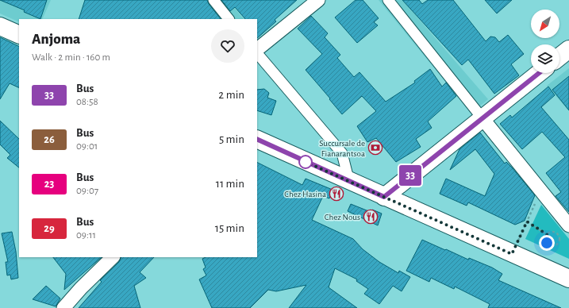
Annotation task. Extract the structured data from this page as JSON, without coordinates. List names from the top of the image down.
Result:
{
  "places": {
    "bank": ["Succursale de Fianarantsoa"],
    "restaurant": ["Chez Hasina", "Chez Nous"]
  },
  "lines": ["bus line 33"],
  "north": "bottom left",
  "page": {
    "on_map": "33",
    "heading": ["Anjoma", "Walk · 2 min · 160 m"],
    "list": [
      {
        "mark": "33",
        "name": "Bus",
        "note": "08:58",
        "value": "2 min"
      },
      {
        "mark": "26",
        "name": "Bus",
        "note": "09:01",
        "value": "5 min"
      },
      {
        "mark": "23",
        "name": "Bus",
        "note": "09:07",
        "value": "11 min"
      },
      {
        "mark": "29",
        "name": "Bus",
        "note": "09:11",
        "value": "15 min"
      }
    ]
  }
}
